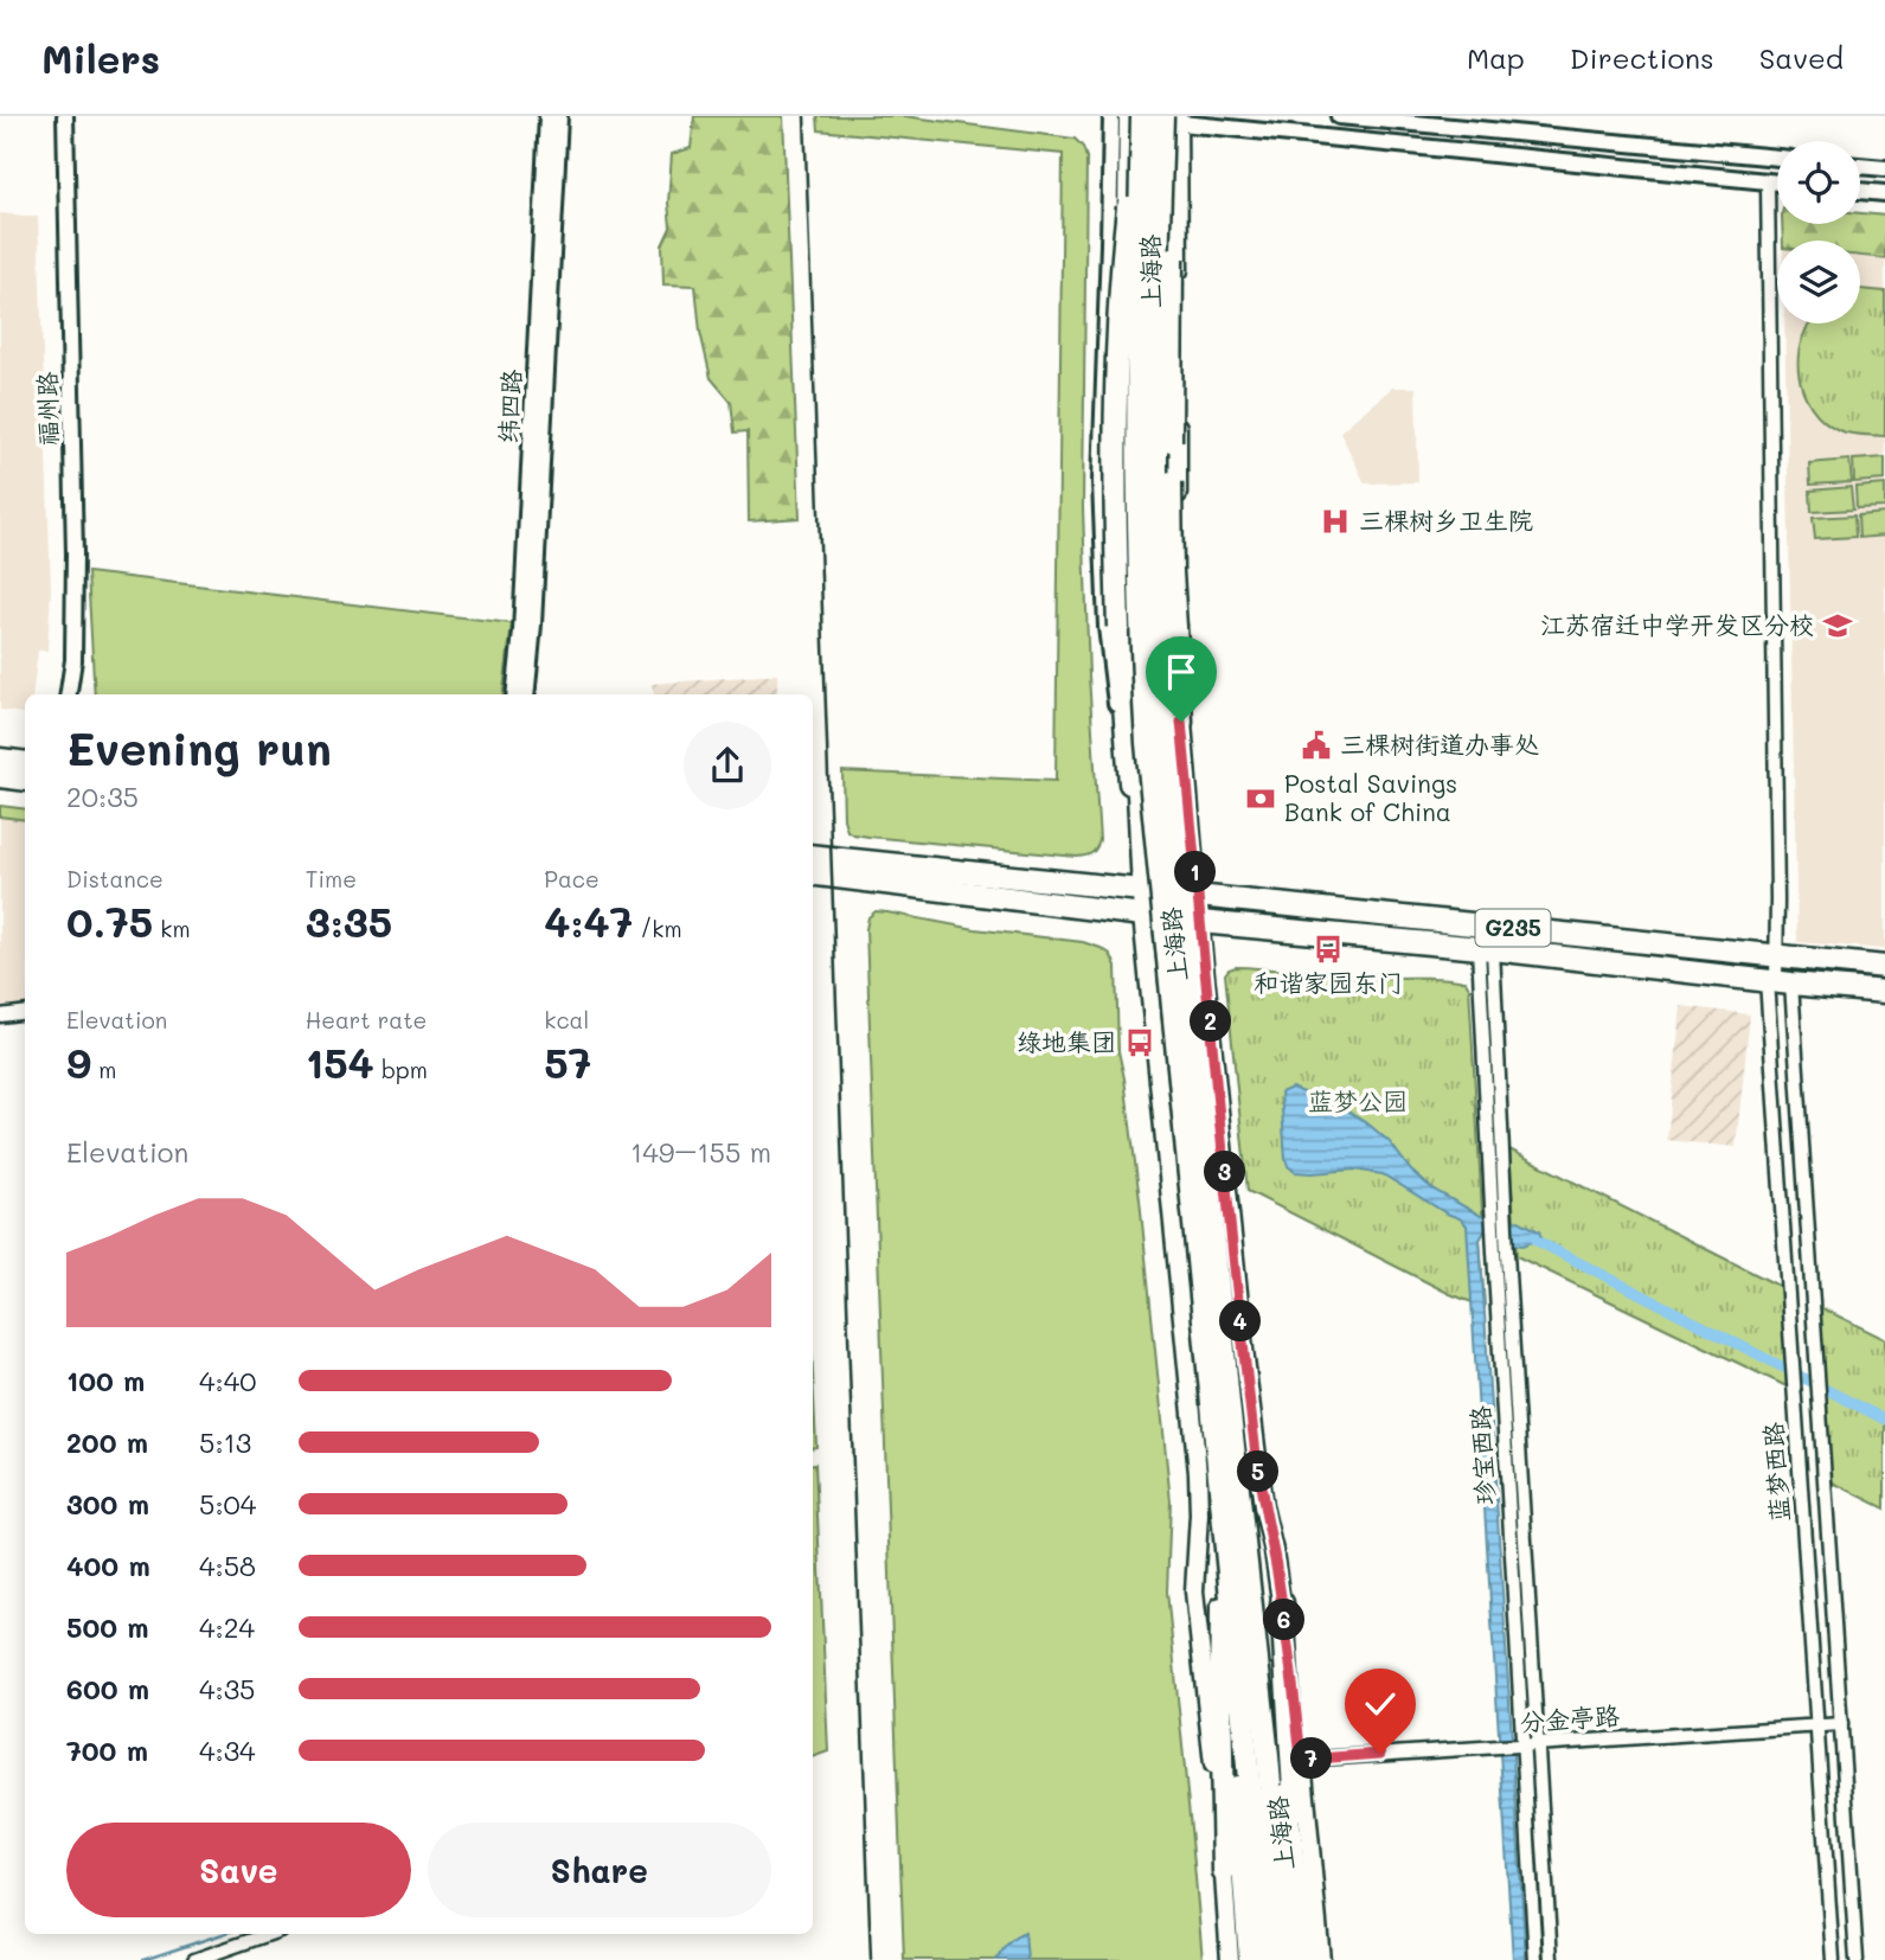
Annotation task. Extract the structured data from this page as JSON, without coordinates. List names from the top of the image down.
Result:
{
  "streets": {
    "highway": ["上海路", "G235"],
    "street": [
      "纬四路",
      "福州路",
      "珍宝西路",
      "蓝梦西路",
      "分金亭路"
    ]
  },
  "crossings": [
    ["上海路", "G235"],
    ["上海路", "分金亭路"],
    ["G235", "珍宝西路"],
    ["G235", "蓝梦西路"],
    ["珍宝西路", "分金亭路"],
    ["蓝梦西路", "分金亭路"]
  ],
  "parks": ["蓝梦公园"],
  "places": {
    "hospital": ["三棵树乡卫生院"],
    "school or university": ["江苏宿迁中学开发区分校"],
    "public building": ["三棵树街道办事处"],
    "bank": ["Postal Savings Bank of China"],
    "bus stop": ["和谐家园东门", "绿地集团"]
  },
  "page": {
    "header": "Milers",
    "nav": ["Map", "Directions", "Saved"],
    "heading": ["Evening run", "20:35"],
    "stats": [
      ["Distance", "0.75 km"],
      ["Time", "3:35"],
      ["Pace", "4:47 /km"],
      ["Elevation", "9 m"],
      ["Heart rate", "154 bpm"],
      ["kcal", "57"]
    ],
    "pins": [
      "1",
      "2",
      "3",
      "4",
      "5",
      "6",
      "7"
    ],
    "chart": ["Elevation", "149–155 m"],
    "list": [
      {
        "name": "100 m",
        "note": "4:40"
      },
      {
        "name": "200 m",
        "note": "5:13"
      },
      {
        "name": "300 m",
        "note": "5:04"
      },
      {
        "name": "400 m",
        "note": "4:58"
      },
      {
        "name": "500 m",
        "note": "4:24"
      },
      {
        "name": "600 m",
        "note": "4:35"
      },
      {
        "name": "700 m",
        "note": "4:34"
      }
    ],
    "buttons": ["Save", "Share"]
  }
}
